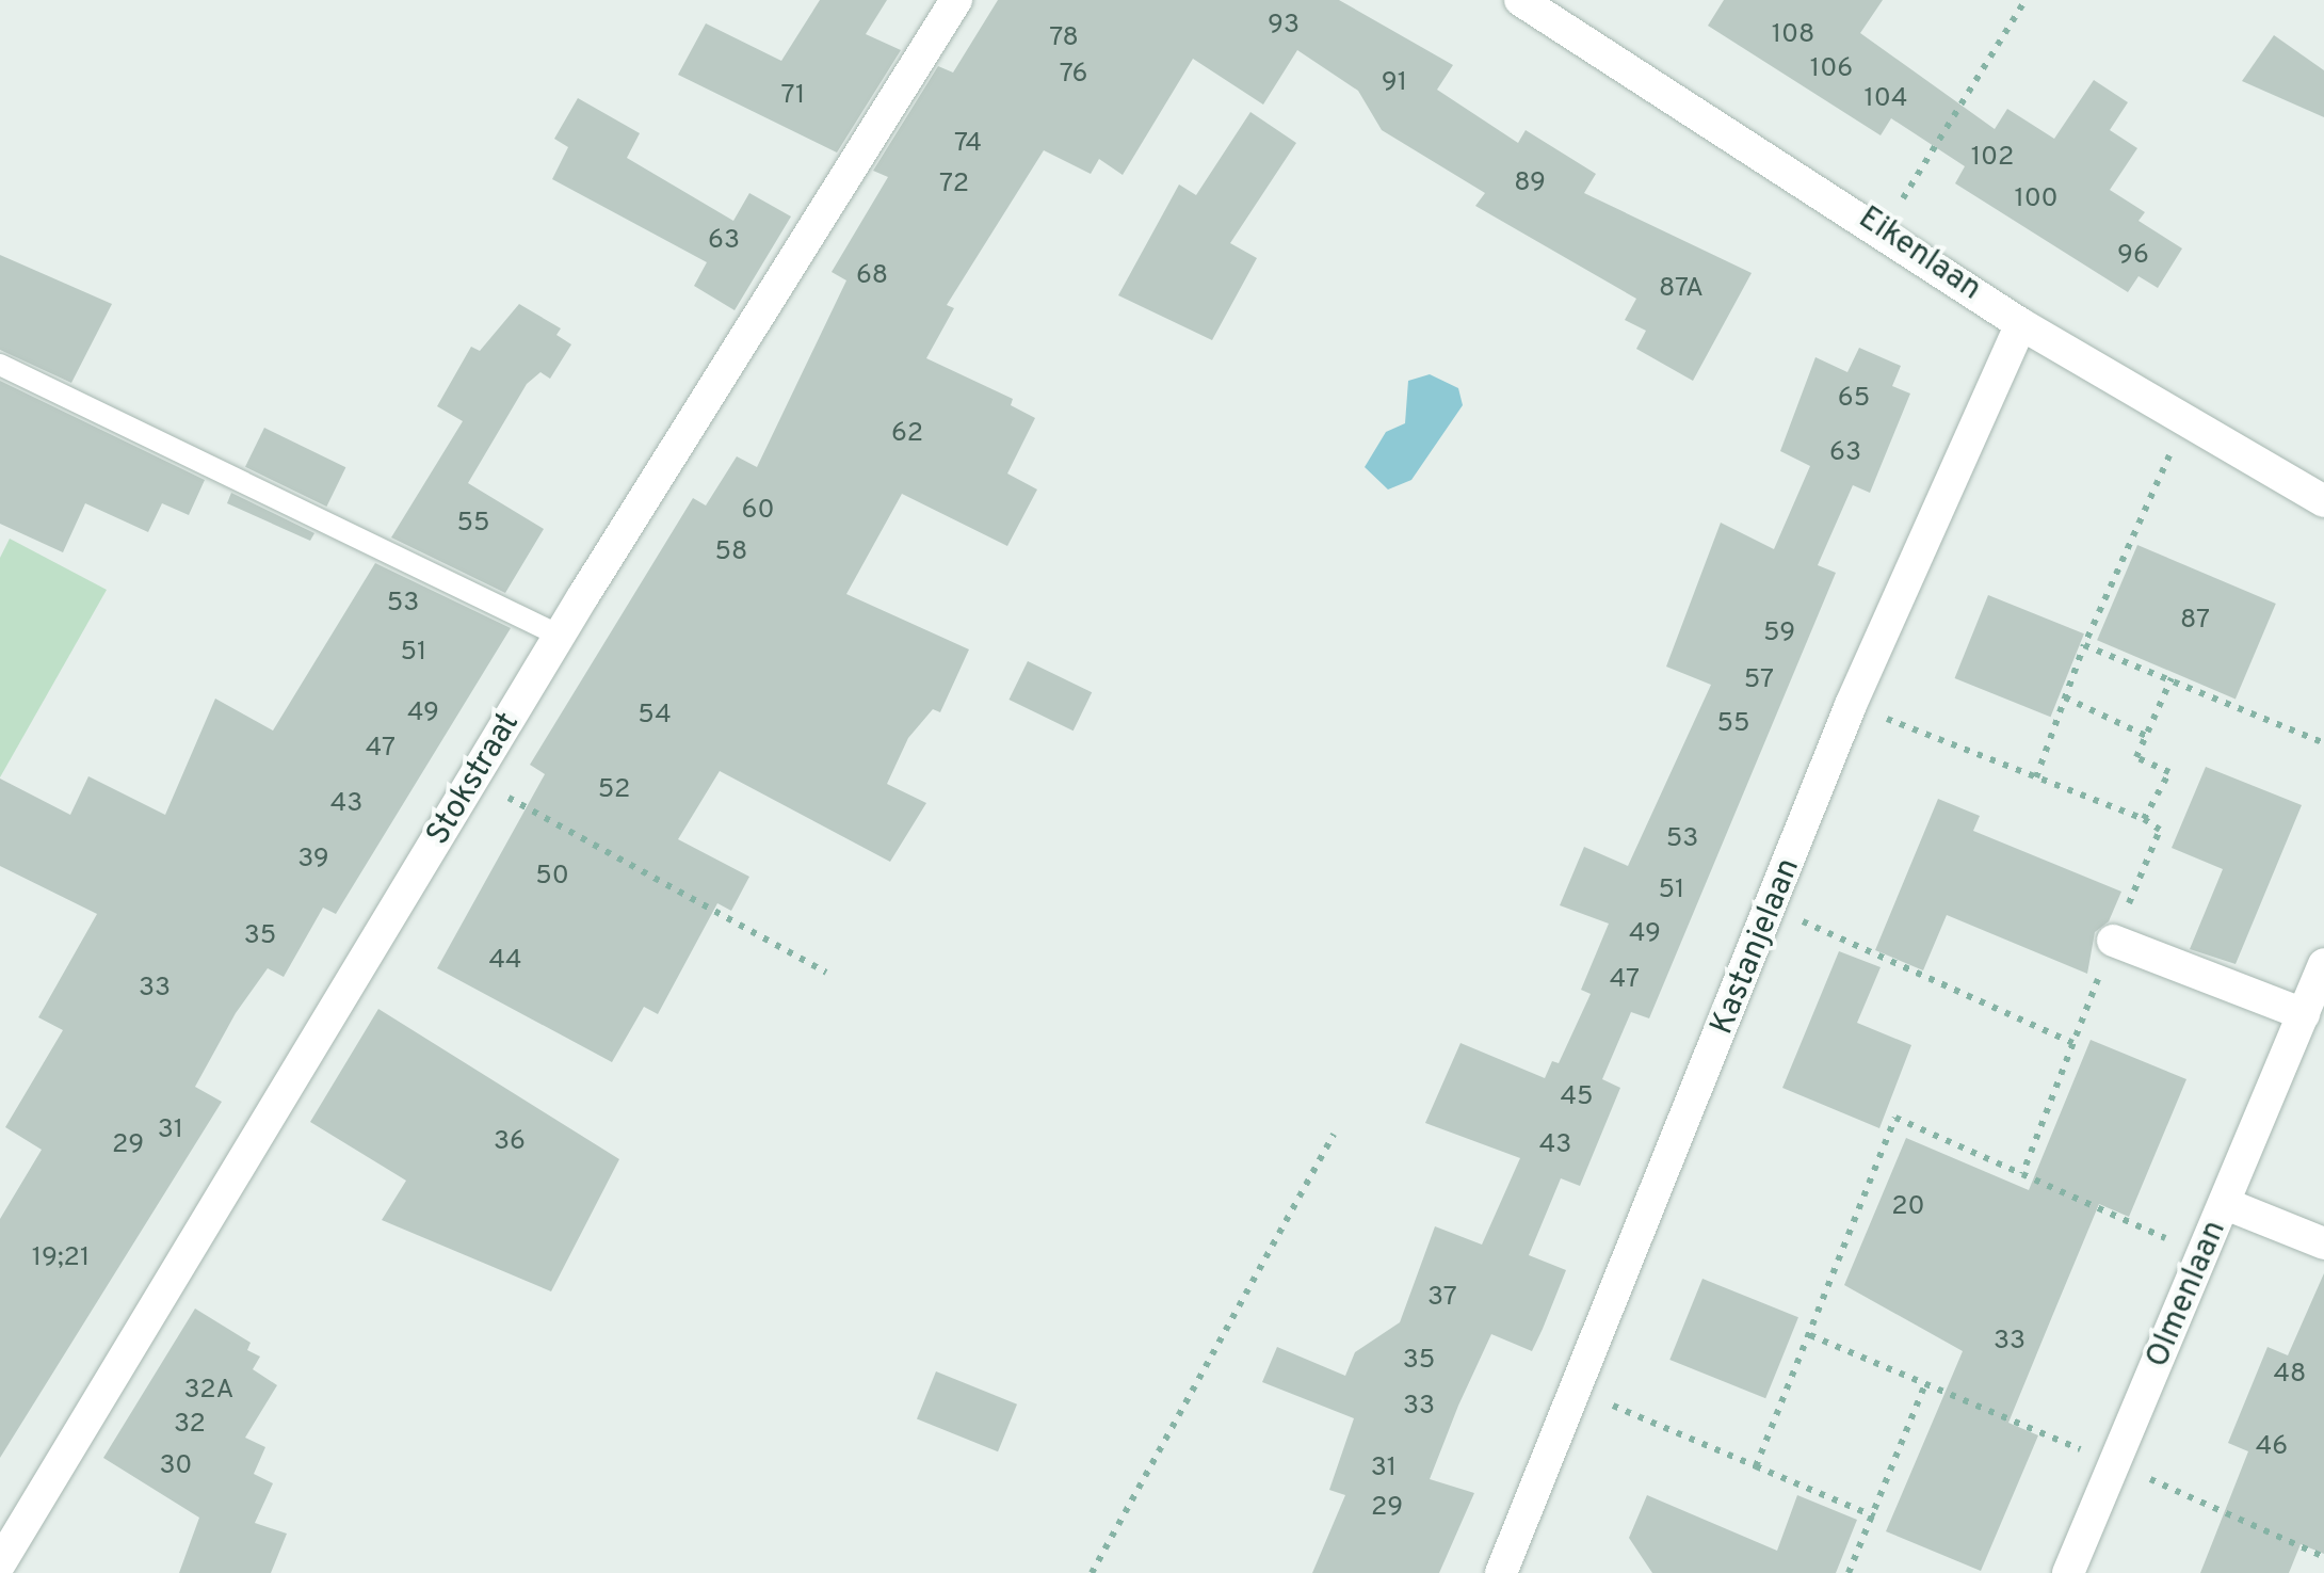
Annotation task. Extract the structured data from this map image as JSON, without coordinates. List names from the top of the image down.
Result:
{
  "streets": {
    "street": [
      "Eikenlaan",
      "Stokstraat",
      "Kastanjelaan",
      "Olmenlaan"
    ]
  },
  "crossings": [
    ["Eikenlaan", "Kastanjelaan"]
  ],
  "house_numbers": [
    "93",
    "108",
    "78",
    "106",
    "76",
    "91",
    "71",
    "104",
    "74",
    "102",
    "89",
    "72",
    "100",
    "63",
    "96",
    "68",
    "87A",
    "65",
    "62",
    "63",
    "60",
    "55",
    "58",
    "53",
    "87",
    "59",
    "51",
    "57",
    "49",
    "54",
    "55",
    "47",
    "52",
    "43",
    "53",
    "39",
    "50",
    "51",
    "49",
    "35",
    "44",
    "47",
    "33",
    "45",
    "31",
    "36",
    "29",
    "43",
    "20",
    "19;21",
    "37",
    "33",
    "35",
    "48",
    "32A",
    "33",
    "32",
    "46",
    "30",
    "31",
    "29"
  ]
}
